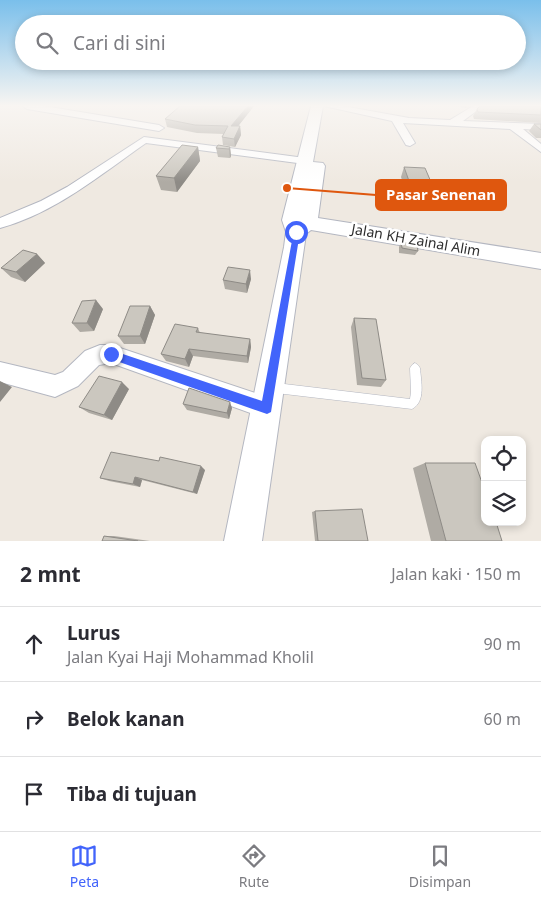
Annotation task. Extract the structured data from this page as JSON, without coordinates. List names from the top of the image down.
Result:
{
  "streets": {
    "main road": ["Jalan KH Zainal Alim"]
  },
  "places": ["Pasar Senenan"],
  "page": {
    "search": "Cari di sini",
    "heading": ["2 mnt", "Jalan kaki · 150 m"],
    "list": [
      ["Lurus", "Jalan Kyai Haji Mohammad Kholil", "90 m"],
      ["Belok kanan", "60 m"],
      "Tiba di tujuan"
    ],
    "nav": ["Peta", "Rute", "Disimpan"]
  }
}
